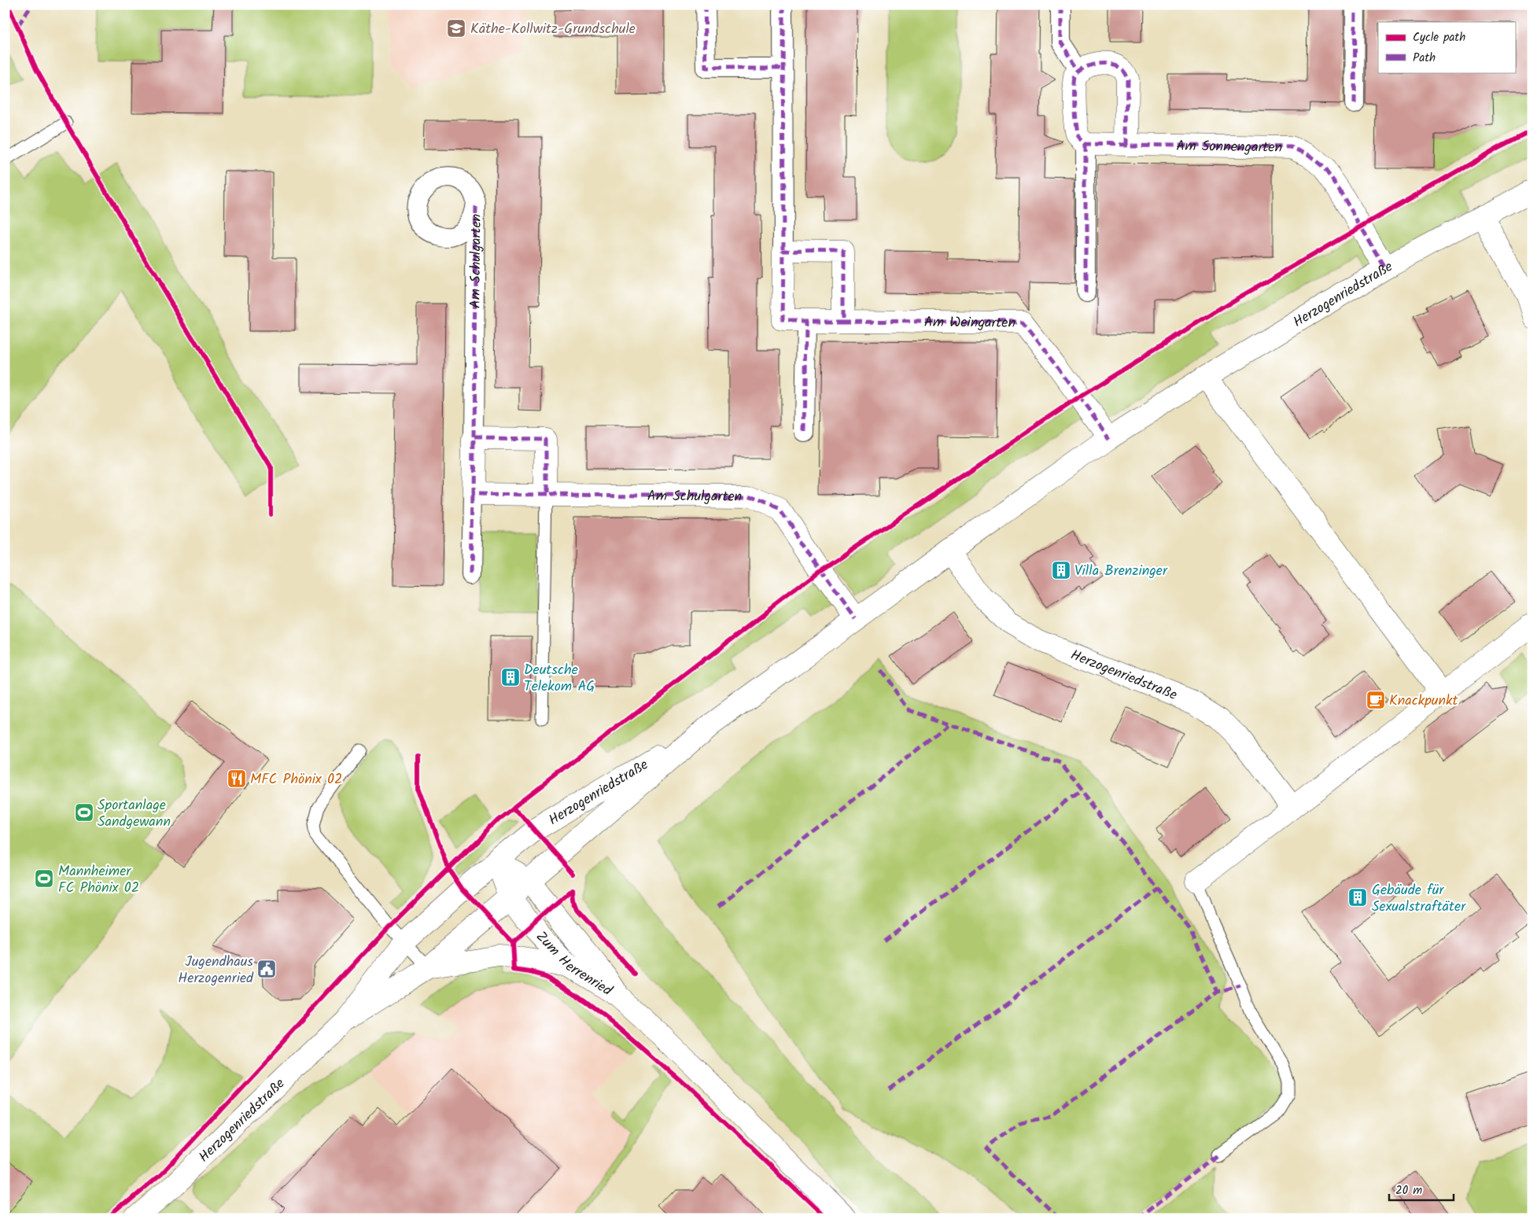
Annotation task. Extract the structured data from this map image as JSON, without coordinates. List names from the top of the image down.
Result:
{
  "streets": {
    "street": [
      "Am Sonnengarten",
      "Am Schulgarten",
      "Herzogenriedstraße",
      "Am Weingarten",
      "Zum Herrenried"
    ]
  },
  "crossings": [
    ["Am Sonnengarten", "Herzogenriedstraße"],
    ["Am Schulgarten", "Herzogenriedstraße"],
    ["Herzogenriedstraße", "Am Weingarten"],
    ["Herzogenriedstraße", "Zum Herrenried"]
  ],
  "places": {
    "school or university": ["Käthe-Kollwitz-Grundschule"],
    "building": ["Villa Brenzinger", "Deutsche Telekom AG", "Gebäude für Sexualstraftäter"],
    "cafe": ["Knackpunkt"],
    "restaurant": ["MFC Phönix 02"],
    "sports": ["Sportanlage Sandgewann", "Mannheimer FC Phönix 02"],
    "public building": ["Jugendhaus Herzogenried"]
  },
  "legend": ["Cycle path", "Path"],
  "scale_bar": "20 m"
}
